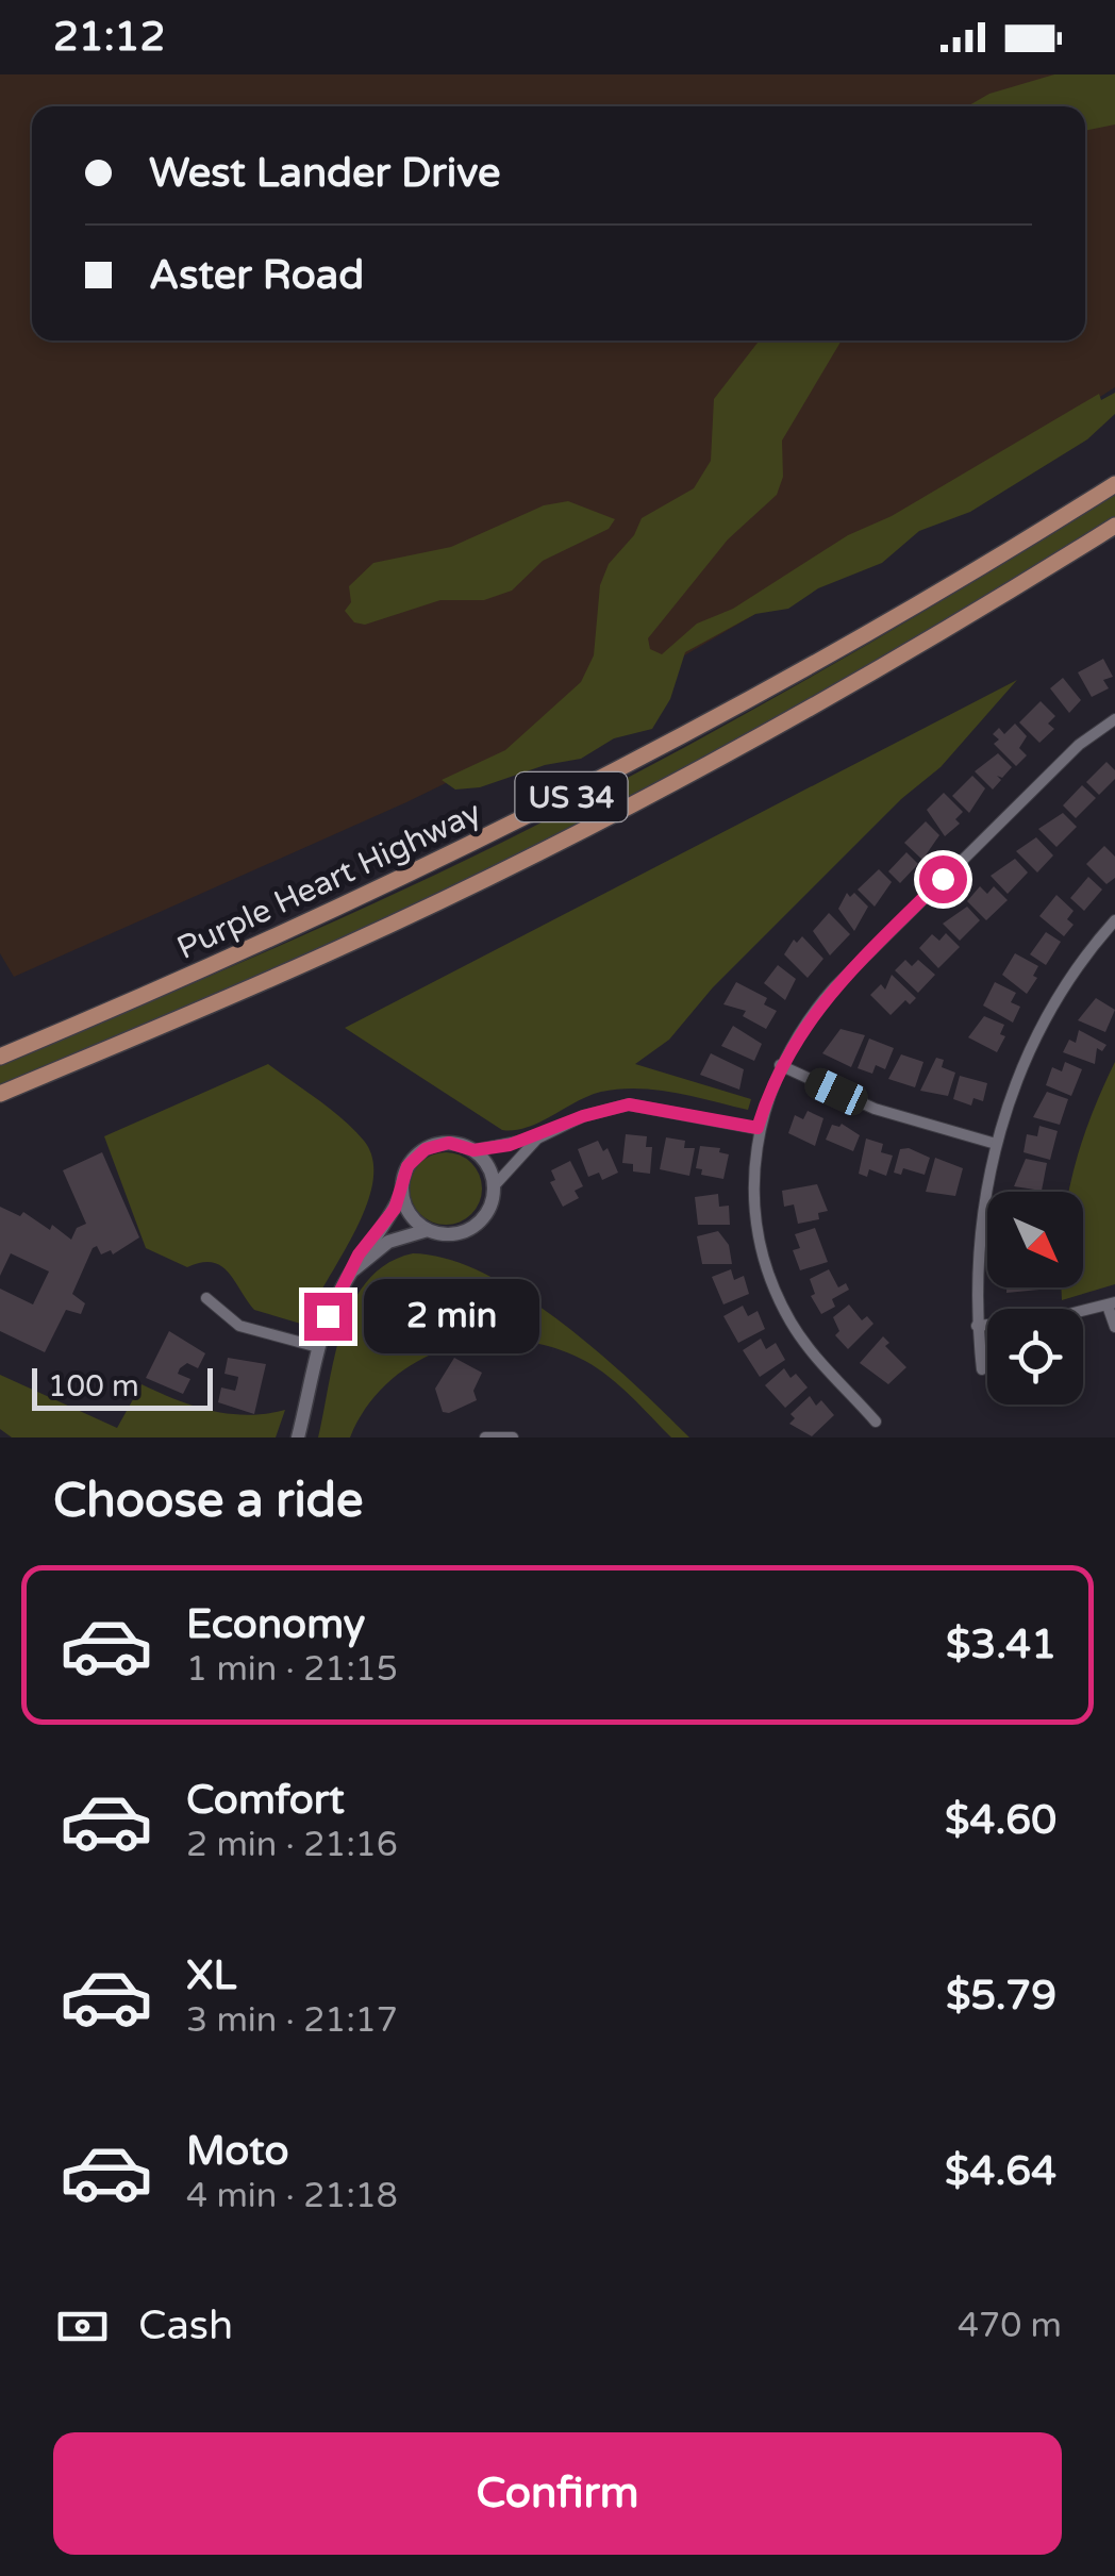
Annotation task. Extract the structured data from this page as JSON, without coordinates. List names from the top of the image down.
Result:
{
  "streets": {
    "main road": ["US 34", "Purple Heart Highway"]
  },
  "scale_bar": "100 m",
  "north": "bottom right",
  "page": {
    "status": "21:12",
    "banner": ["West Lander Drive", "Aster Road"],
    "bubble": "2 min",
    "scale": "100 m",
    "heading": "Choose a ride",
    "list": [
      {
        "name": "Economy",
        "note": "1 min · 21:15",
        "value": "$3.41"
      },
      {
        "name": "Comfort",
        "note": "2 min · 21:16",
        "value": "$4.60"
      },
      {
        "name": "XL",
        "note": "3 min · 21:17",
        "value": "$5.79"
      },
      {
        "name": "Moto",
        "note": "4 min · 21:18",
        "value": "$4.64"
      }
    ],
    "pay": ["Cash", "470 m"],
    "buttons": "Confirm"
  }
}
